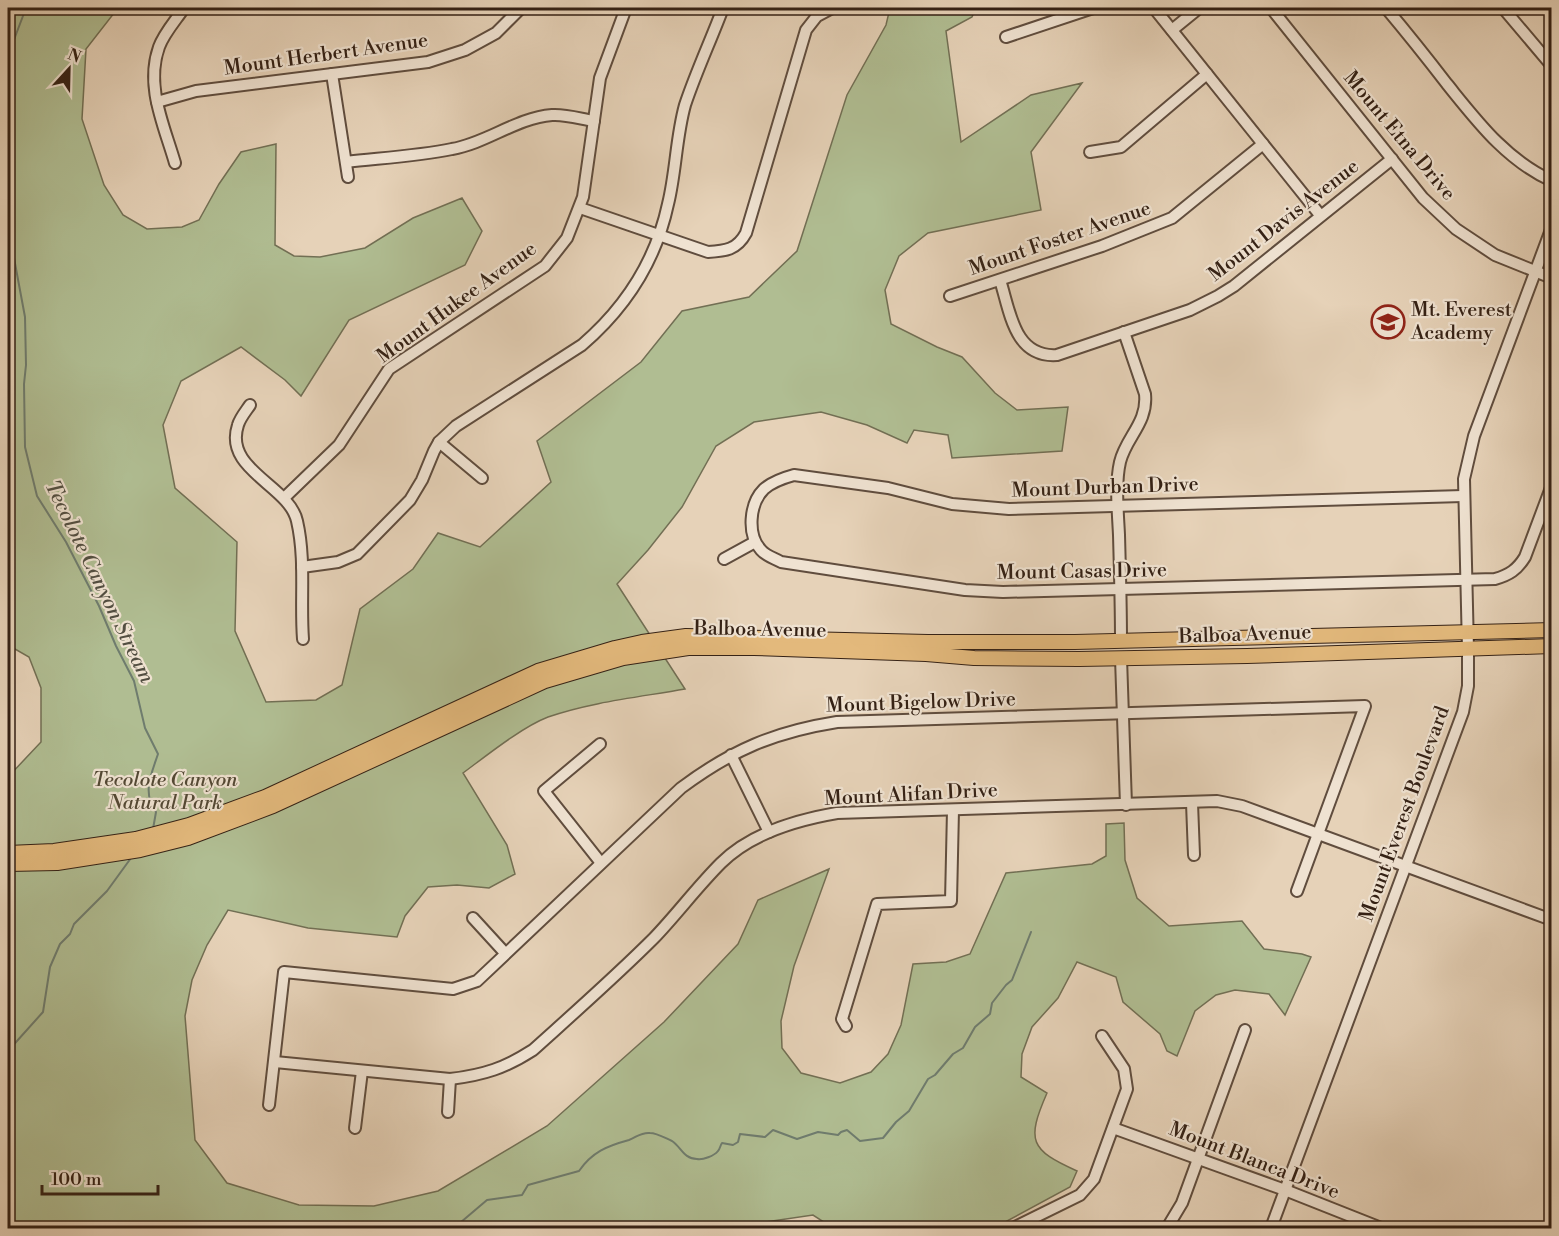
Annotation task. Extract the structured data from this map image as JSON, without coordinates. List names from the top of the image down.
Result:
{
  "streets": {
    "main road": ["Balboa Avenue"],
    "street": [
      "Mount Herbert Avenue",
      "Mount Etna Drive",
      "Mount Davis Avenue",
      "Mount Foster Avenue",
      "Mount Hukee Avenue",
      "Mount Durban Drive",
      "Mount Casas Drive",
      "Mount Bigelow Drive",
      "Mount Alifan Drive",
      "Mount Everest Boulevard",
      "Mount Blanca Drive"
    ]
  },
  "crossings": [
    ["Mount Etna Drive", "Mount Davis Avenue"],
    ["Mount Etna Drive", "Mount Everest Boulevard"],
    ["Mount Davis Avenue", "Mount Foster Avenue"],
    ["Mount Durban Drive", "Mount Casas Drive"],
    ["Mount Durban Drive", "Mount Everest Boulevard"],
    ["Mount Casas Drive", "Mount Everest Boulevard"],
    ["Balboa Avenue", "Mount Everest Boulevard"],
    ["Mount Bigelow Drive", "Mount Alifan Drive"],
    ["Mount Alifan Drive", "Mount Everest Boulevard"],
    ["Mount Everest Boulevard", "Mount Blanca Drive"]
  ],
  "water": ["Tecolote Canyon Stream"],
  "parks": ["Tecolote Canyon Natural Park"],
  "places": {
    "school or university": ["Mt. Everest Academy"]
  },
  "scale_bar": "100 m",
  "north": "top"
}
